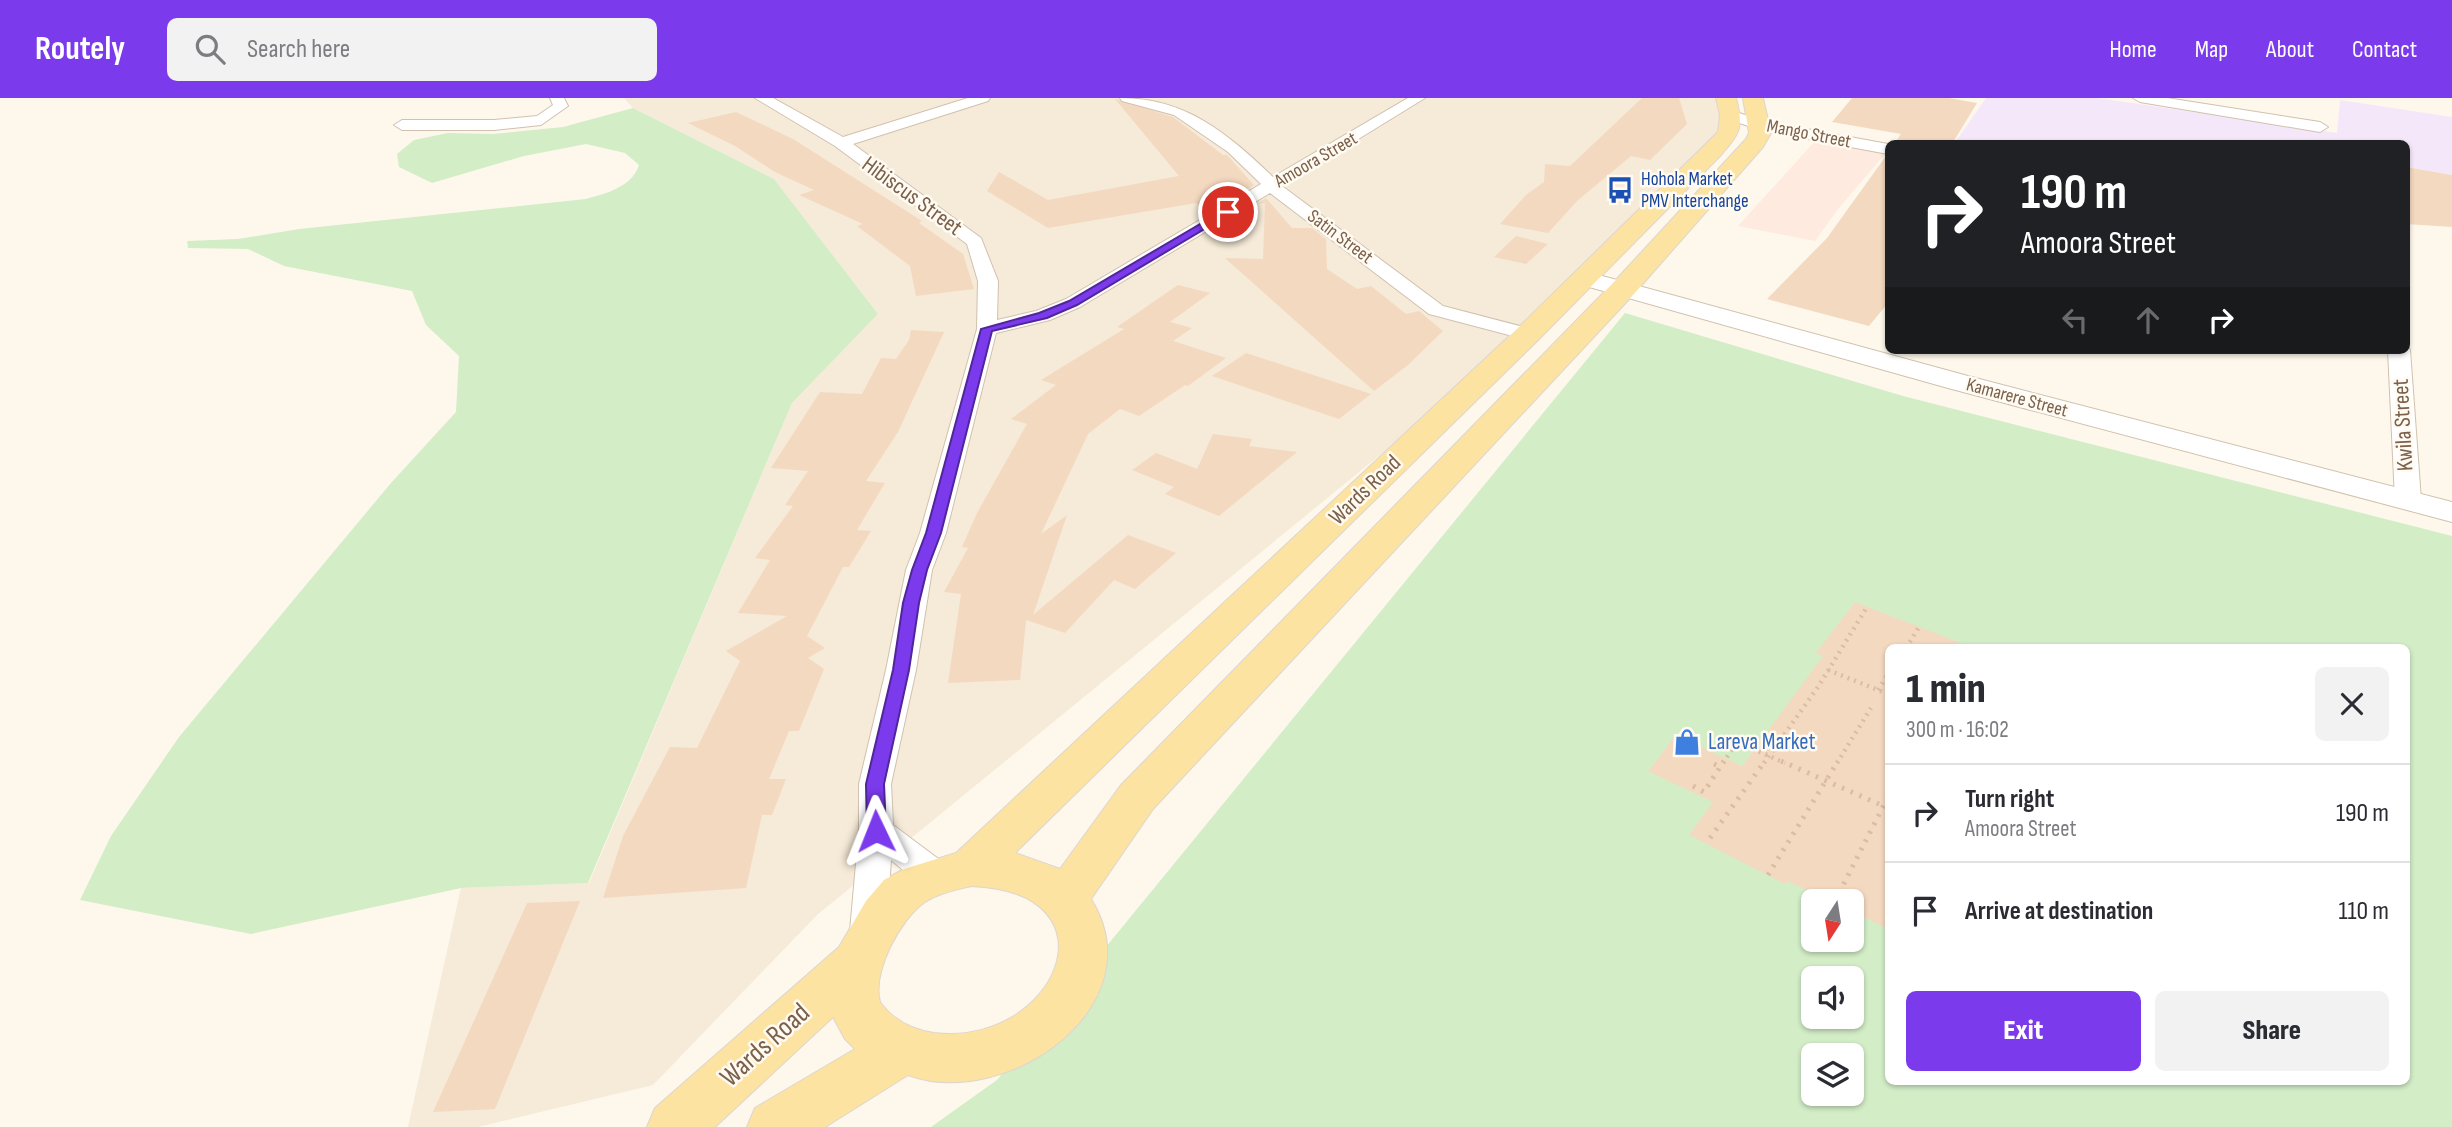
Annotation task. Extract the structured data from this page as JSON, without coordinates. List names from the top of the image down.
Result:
{
  "streets": {
    "main road": ["Wards Road"],
    "street": [
      "Mango Street",
      "Amoora Street",
      "Hibiscus Street",
      "Satin Street",
      "Kamarere Street",
      "Kwila Street"
    ]
  },
  "crossings": [
    ["Mango Street", "Wards Road"],
    ["Amoora Street", "Hibiscus Street"],
    ["Amoora Street", "Satin Street"],
    ["Hibiscus Street", "Wards Road"],
    ["Satin Street", "Wards Road"],
    ["Kamarere Street", "Kwila Street"],
    ["Kamarere Street", "Wards Road"]
  ],
  "places": {
    "bus stop": ["Hohola Market PMV Interchange"],
    "shop": ["Lareva Market"]
  },
  "north": "bottom",
  "page": {
    "header": "Routely",
    "search": "Search here",
    "nav": [
      "Home",
      "Map",
      "About",
      "Contact"
    ],
    "turn": ["190 m", "Amoora Street"],
    "heading": ["1 min", "300 m · 16:02"],
    "list": [
      {
        "name": "Turn right",
        "note": "Amoora Street",
        "value": "190 m"
      },
      {
        "name": "Arrive at destination",
        "value": "110 m"
      }
    ],
    "buttons": ["Exit", "Share"]
  }
}
